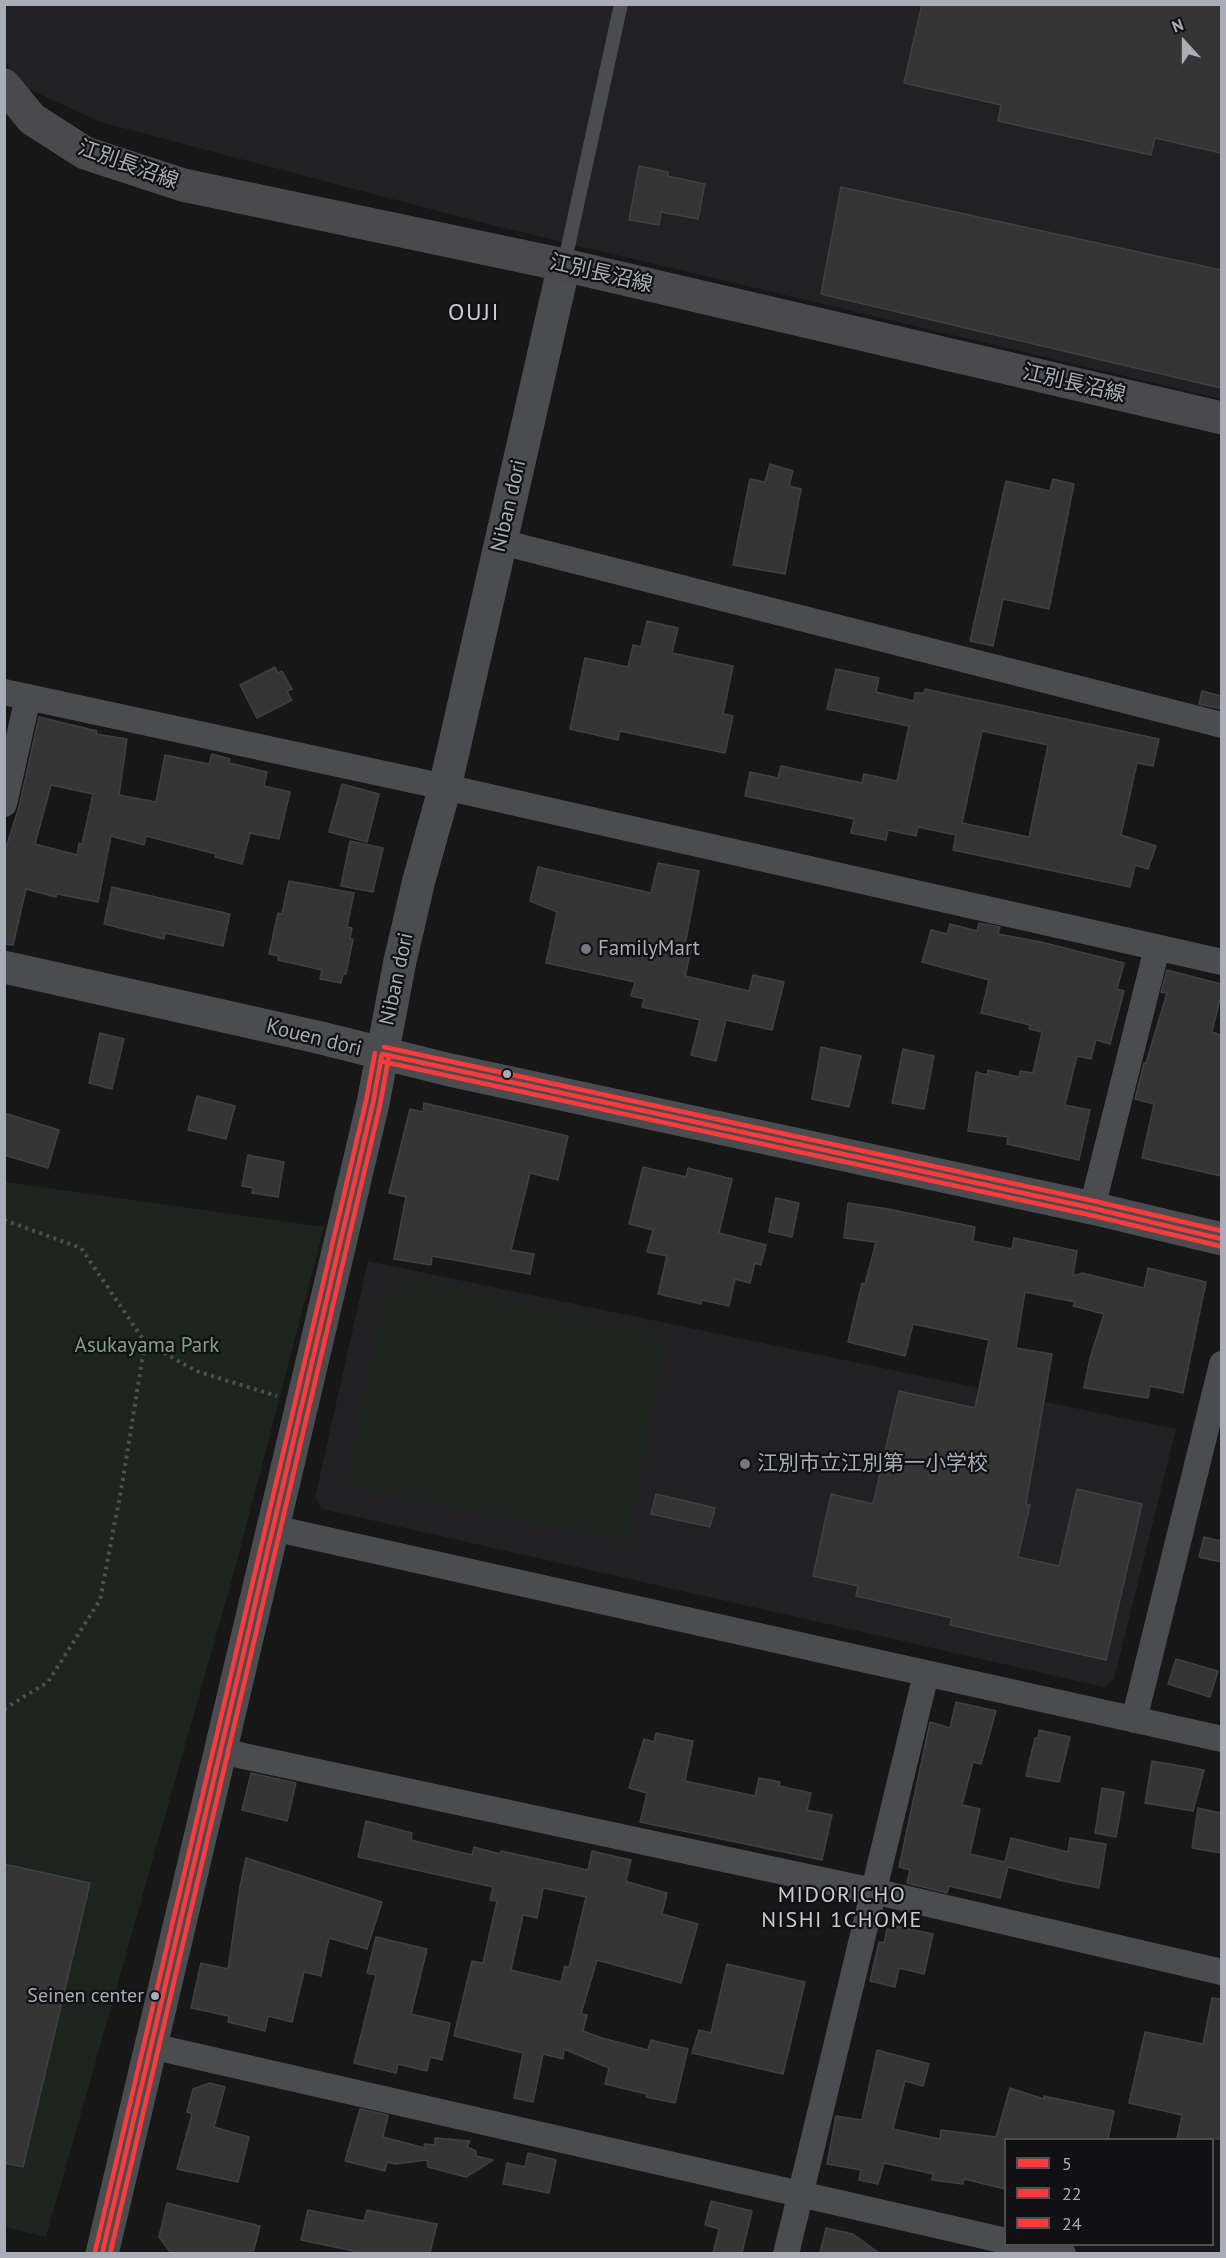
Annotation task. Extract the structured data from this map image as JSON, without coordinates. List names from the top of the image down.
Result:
{
  "streets": {
    "main road": ["江別長沼線"],
    "street": ["Niban dori", "Kouen dori"]
  },
  "crossings": [
    ["江別長沼線", "Niban dori"],
    ["Niban dori", "Kouen dori"]
  ],
  "districts": ["OUJI", "MIDORICHO NISHI 1CHOME"],
  "parks": ["Asukayama Park"],
  "places": ["FamilyMart", "江別市立江別第一小学校", "Seinen center"],
  "lines": ["transit line 24", "transit line 5", "transit line 22"],
  "legend": ["5", "22", "24"],
  "north": "top"
}
